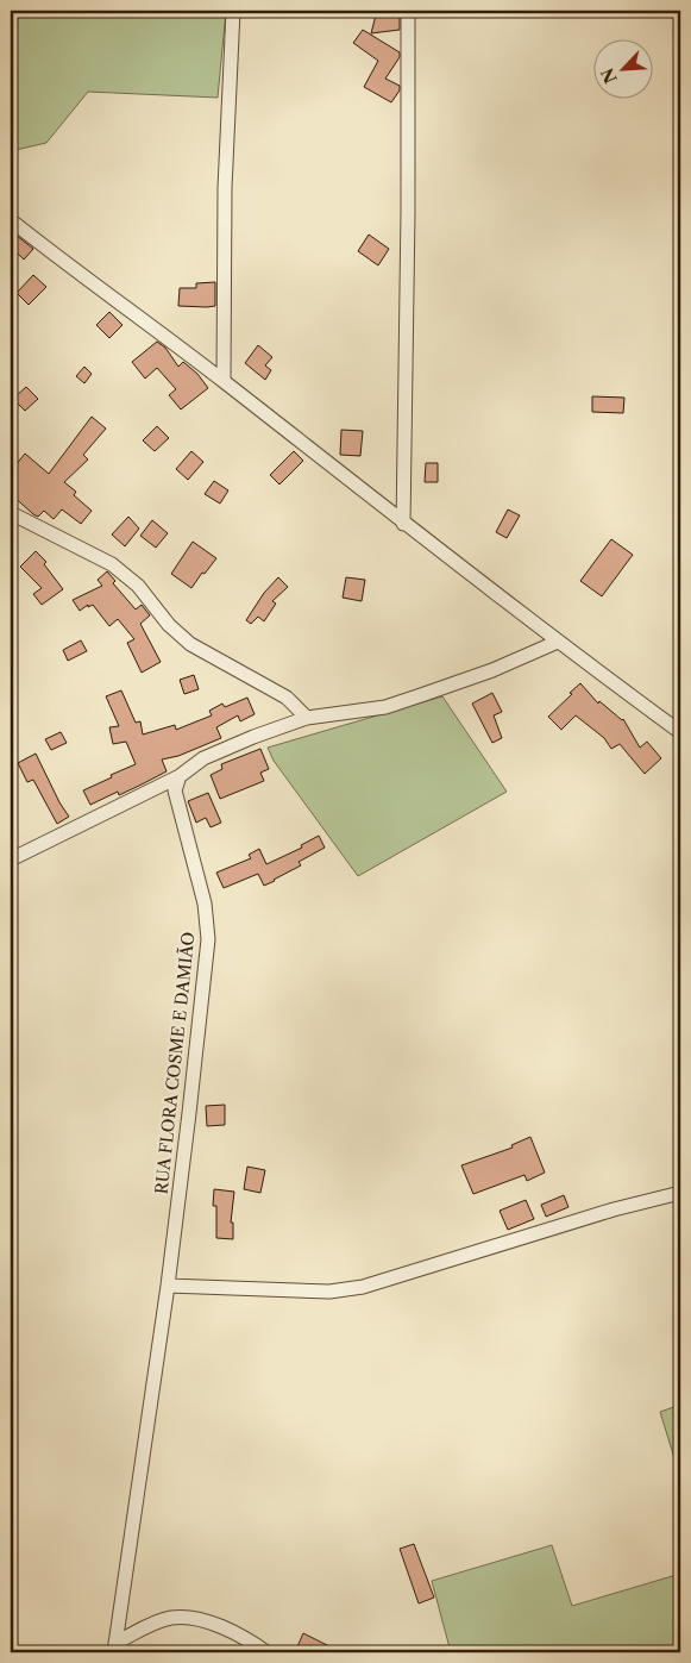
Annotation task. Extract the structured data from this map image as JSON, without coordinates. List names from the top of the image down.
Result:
{
  "streets": {
    "street": ["RUA FLORA COSME E DAMIÃO"]
  },
  "north": "bottom left"
}
